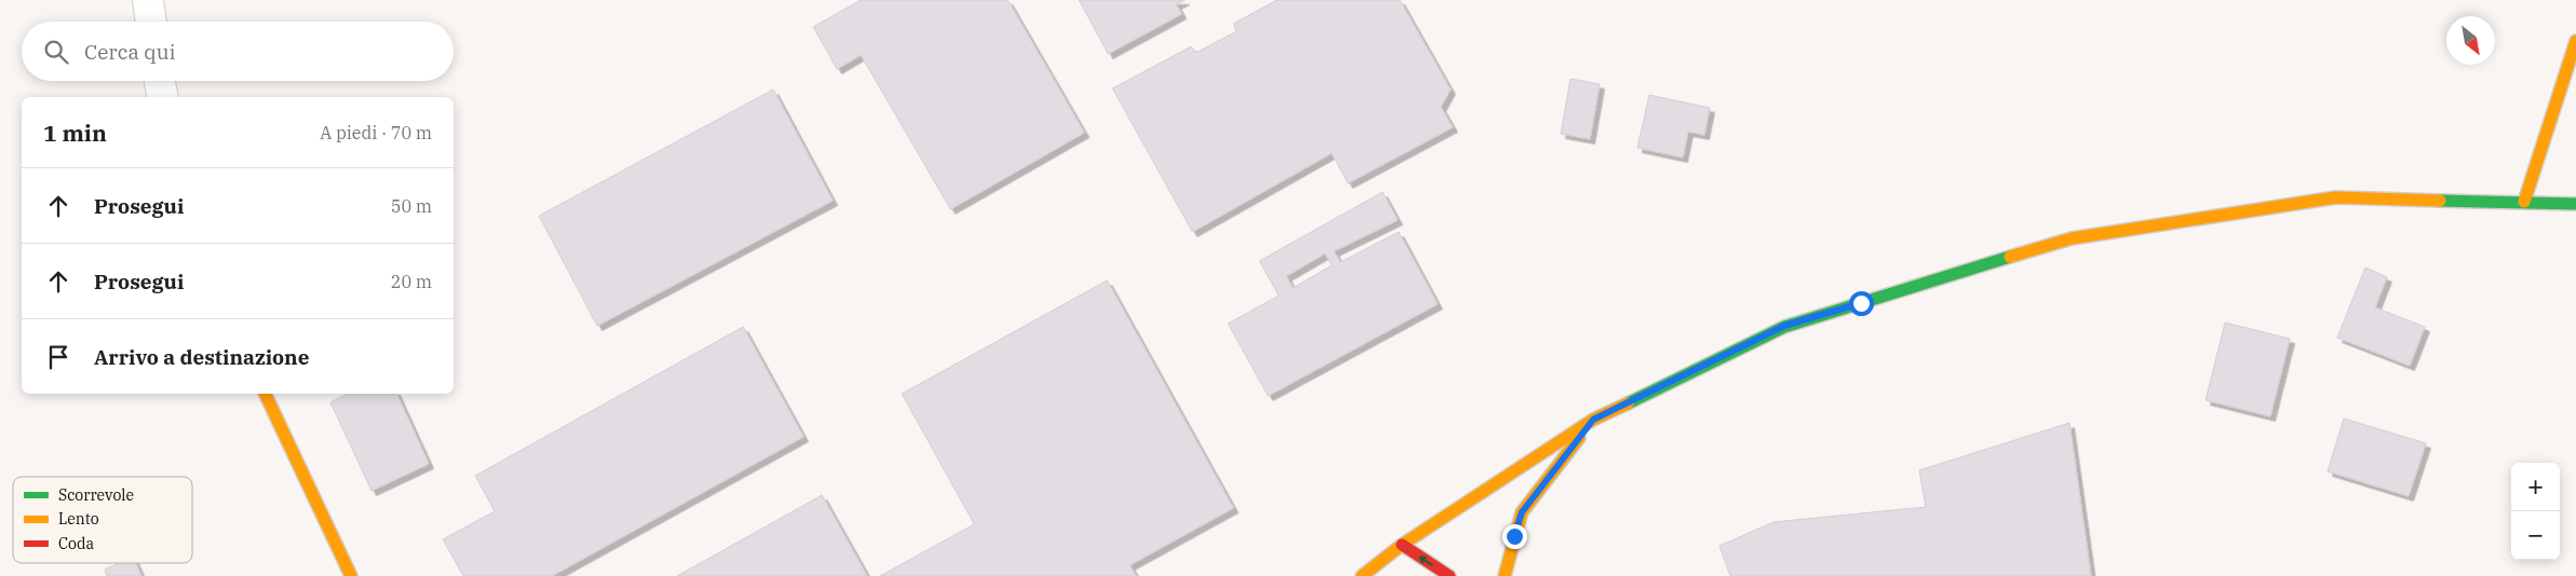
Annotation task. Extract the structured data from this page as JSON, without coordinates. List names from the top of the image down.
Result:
{
  "legend": ["Scorrevole", "Lento", "Coda"],
  "north": "bottom right",
  "page": {
    "search": "Cerca qui",
    "heading": ["1 min", "A piedi · 70 m"],
    "list": [
      ["Prosegui", "50 m"],
      ["Prosegui", "20 m"],
      "Arrivo a destinazione"
    ],
    "map_buttons": ["+", "−"]
  }
}
